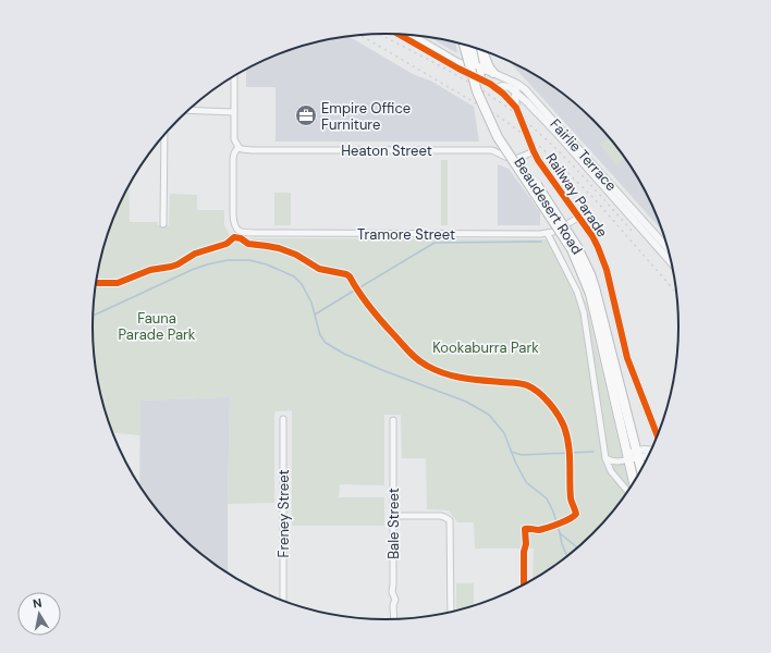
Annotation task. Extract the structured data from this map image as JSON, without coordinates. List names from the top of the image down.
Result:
{
  "streets": {
    "highway": ["Beaudesert Road"],
    "street": [
      "Heaton Street",
      "Fairlie Terrace",
      "Railway Parade",
      "Tramore Street",
      "Freney Street",
      "Bale Street"
    ]
  },
  "crossings": [
    ["Heaton Street", "Railway Parade"],
    ["Heaton Street", "Tramore Street"],
    ["Railway Parade", "Tramore Street"],
    ["Beaudesert Road", "Tramore Street"]
  ],
  "parks": ["Fauna Parade Park", "Kookaburra Park"],
  "places": {
    "office": ["Empire Office Furniture"]
  },
  "north": "top"
}
